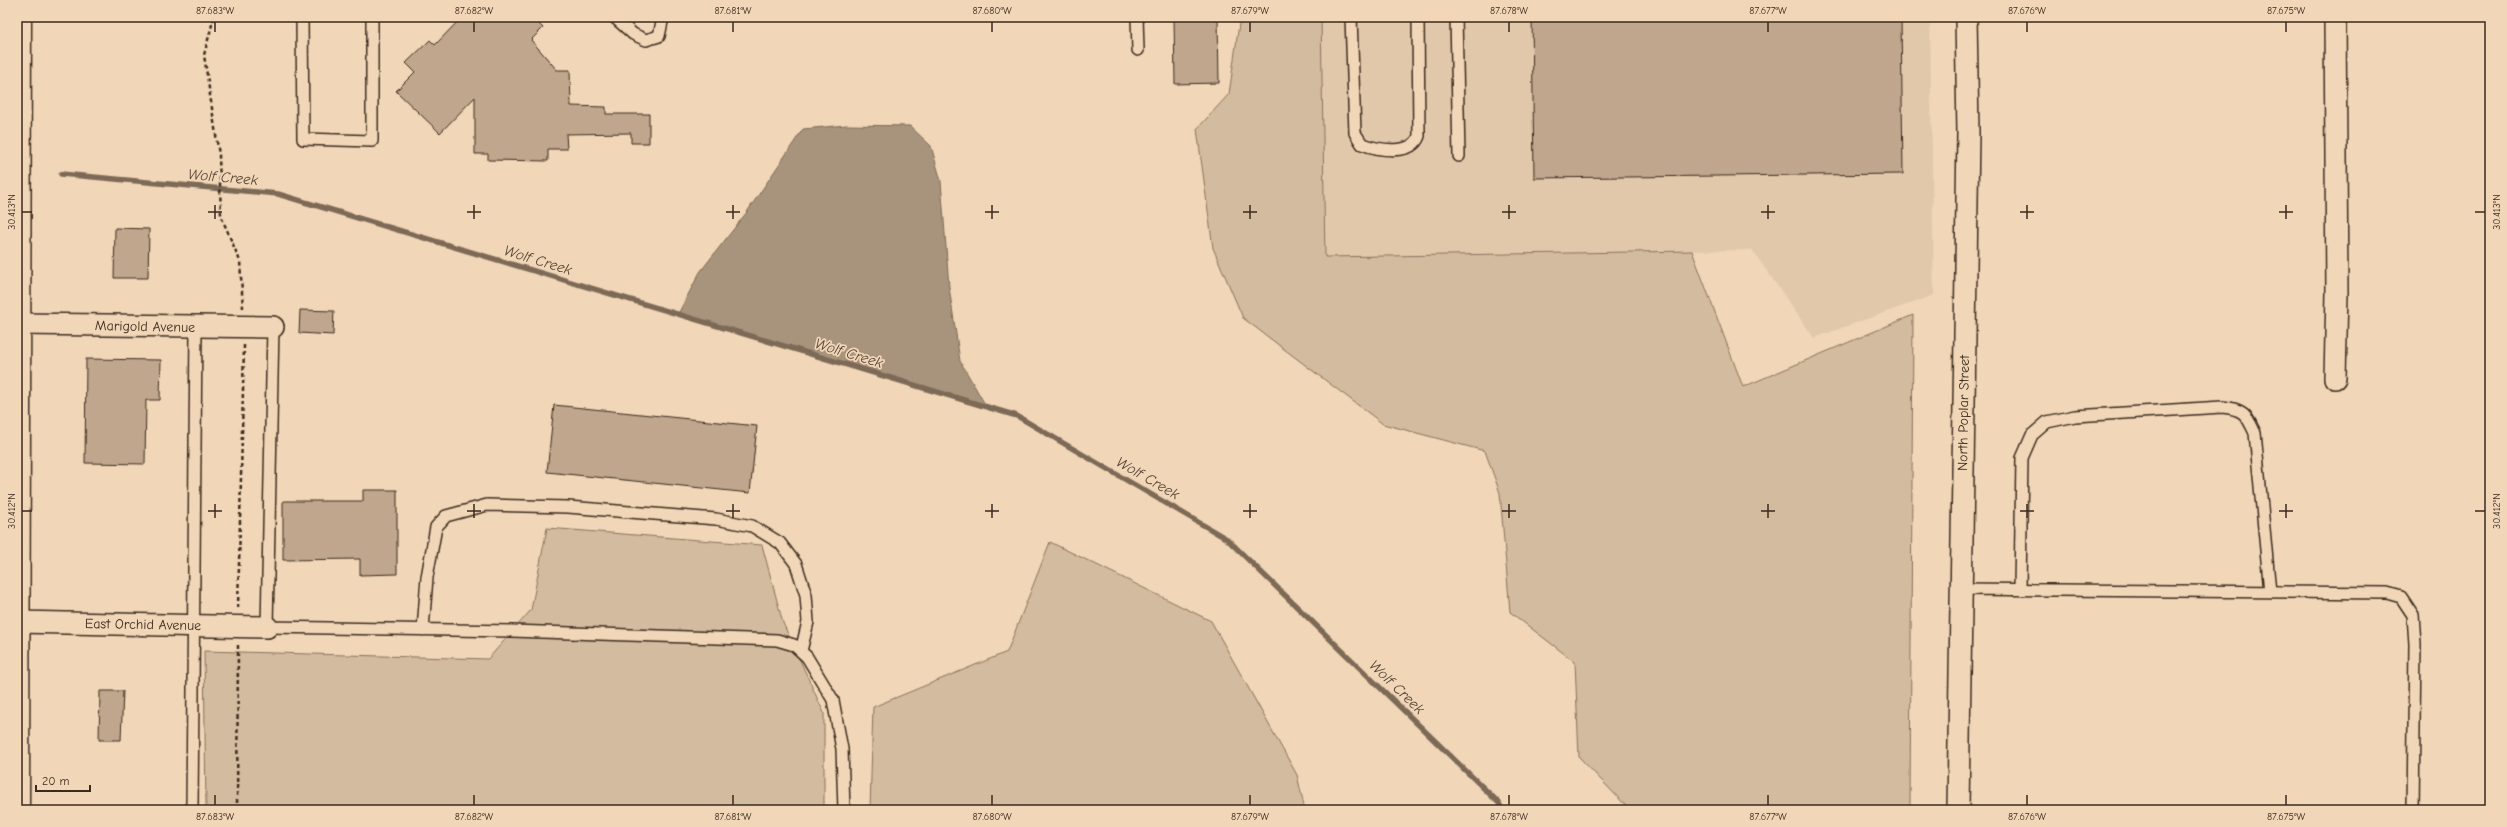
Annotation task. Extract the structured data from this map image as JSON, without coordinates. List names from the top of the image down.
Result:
{
  "streets": {
    "street": ["Marigold Avenue", "North Poplar Street", "East Orchid Avenue"]
  },
  "water": ["Wolf Creek"],
  "scale_bar": "20 m",
  "coordinates": [
    "87.683°W",
    "87.682°W",
    "87.681°W",
    "87.680°W",
    "87.679°W",
    "87.678°W",
    "87.677°W",
    "87.676°W",
    "87.675°W",
    "30.413°N",
    "30.412°N"
  ]
}
